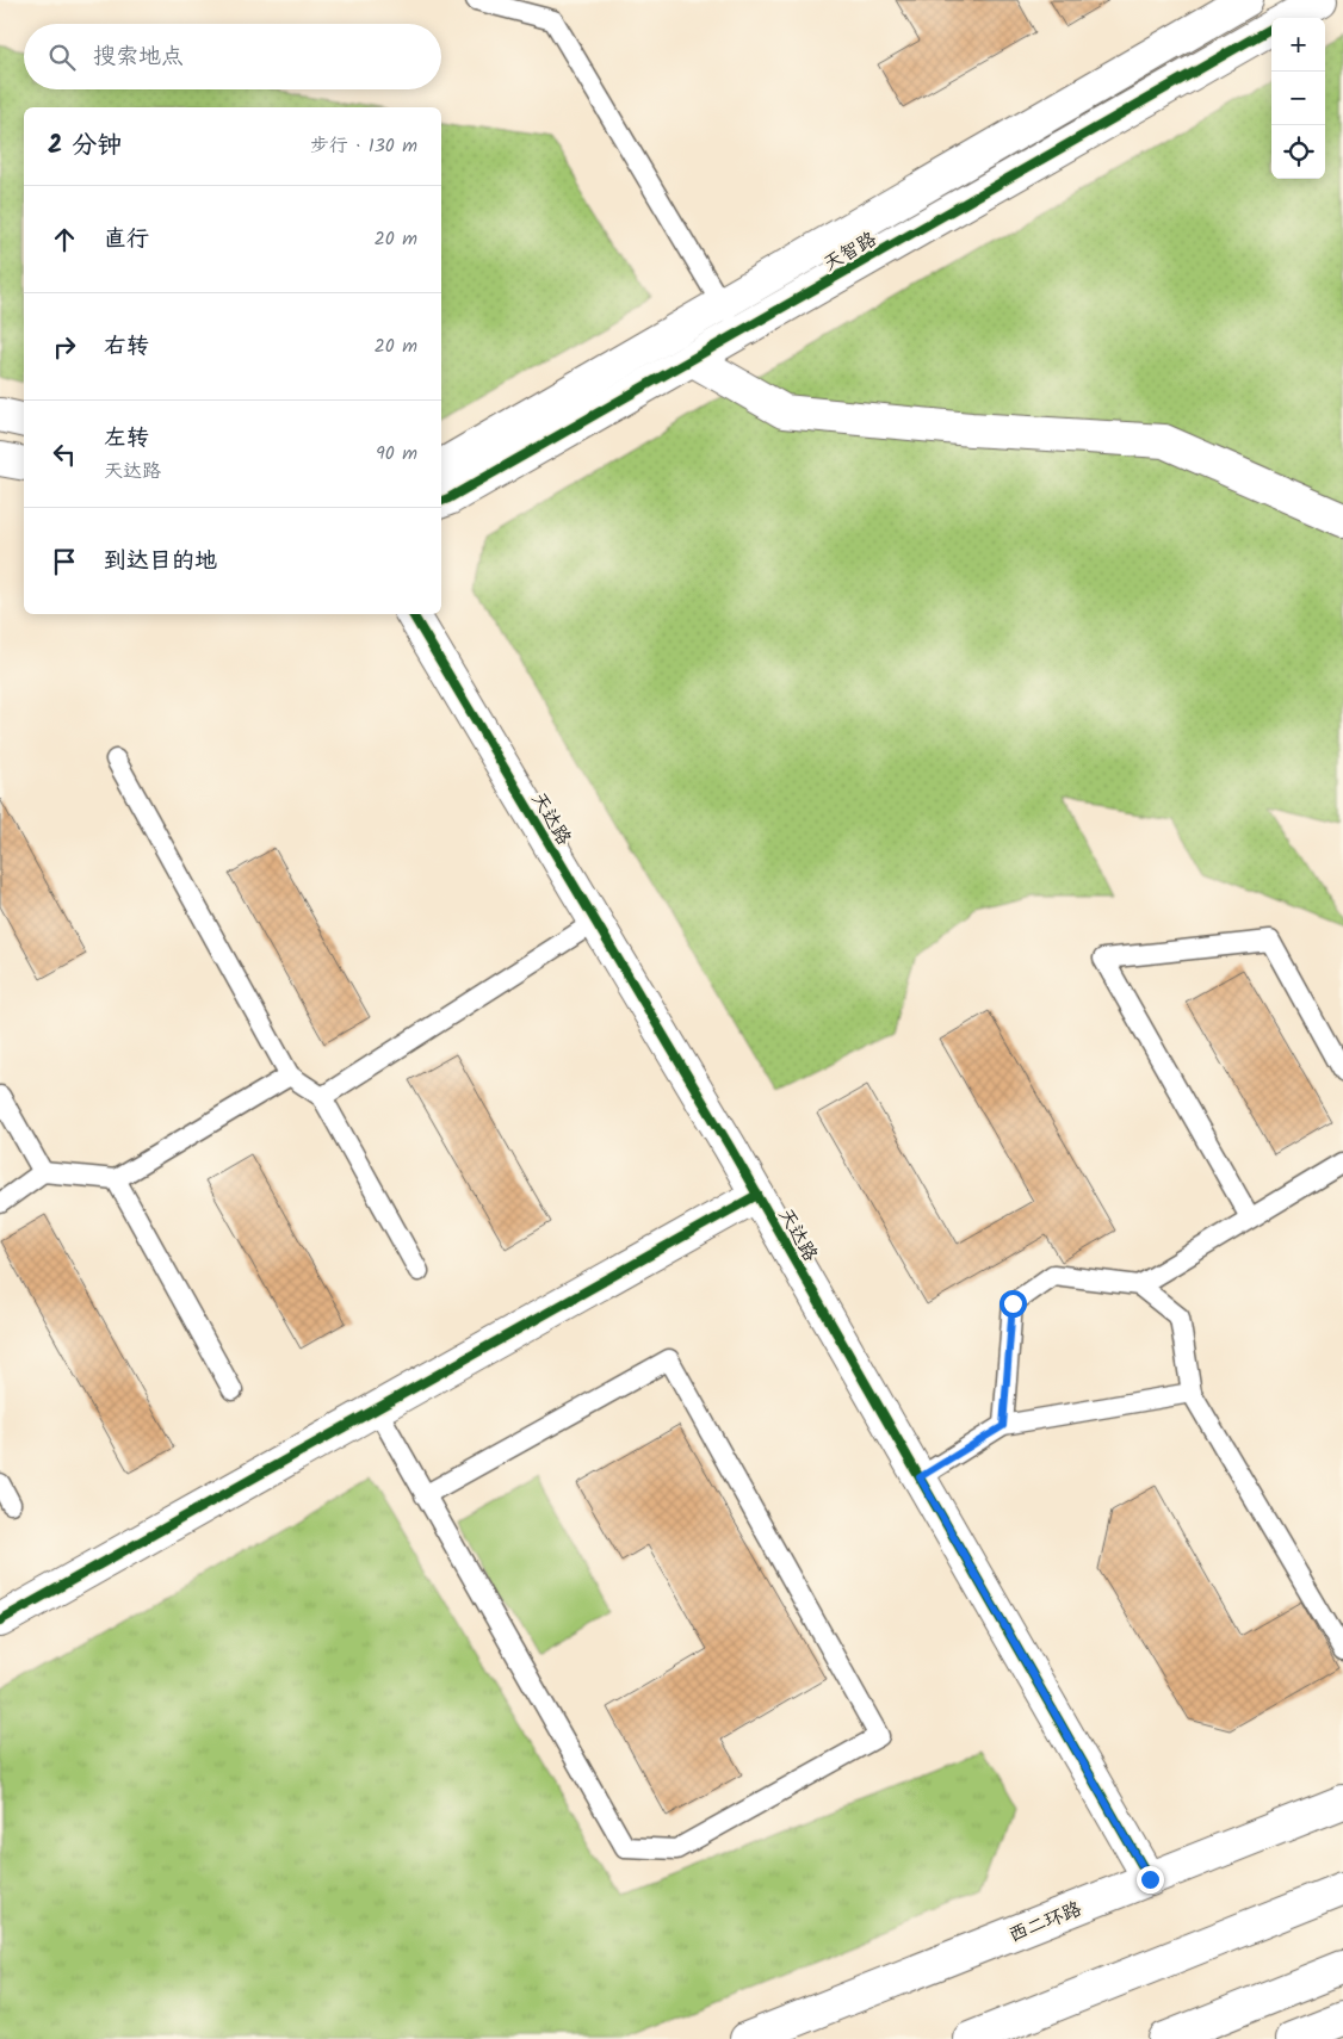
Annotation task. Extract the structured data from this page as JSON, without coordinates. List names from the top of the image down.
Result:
{
  "streets": {
    "main road": ["天智路", "天达路", "西二环路"]
  },
  "crossings": [
    ["天达路", "西二环路"]
  ],
  "page": {
    "map_buttons": ["+", "−"],
    "search": "搜索地点",
    "heading": ["2 分钟", "步行 · 130 m"],
    "list": [
      ["直行", "20 m"],
      ["右转", "20 m"],
      ["左转", "天达路", "90 m"],
      "到达目的地"
    ]
  }
}
